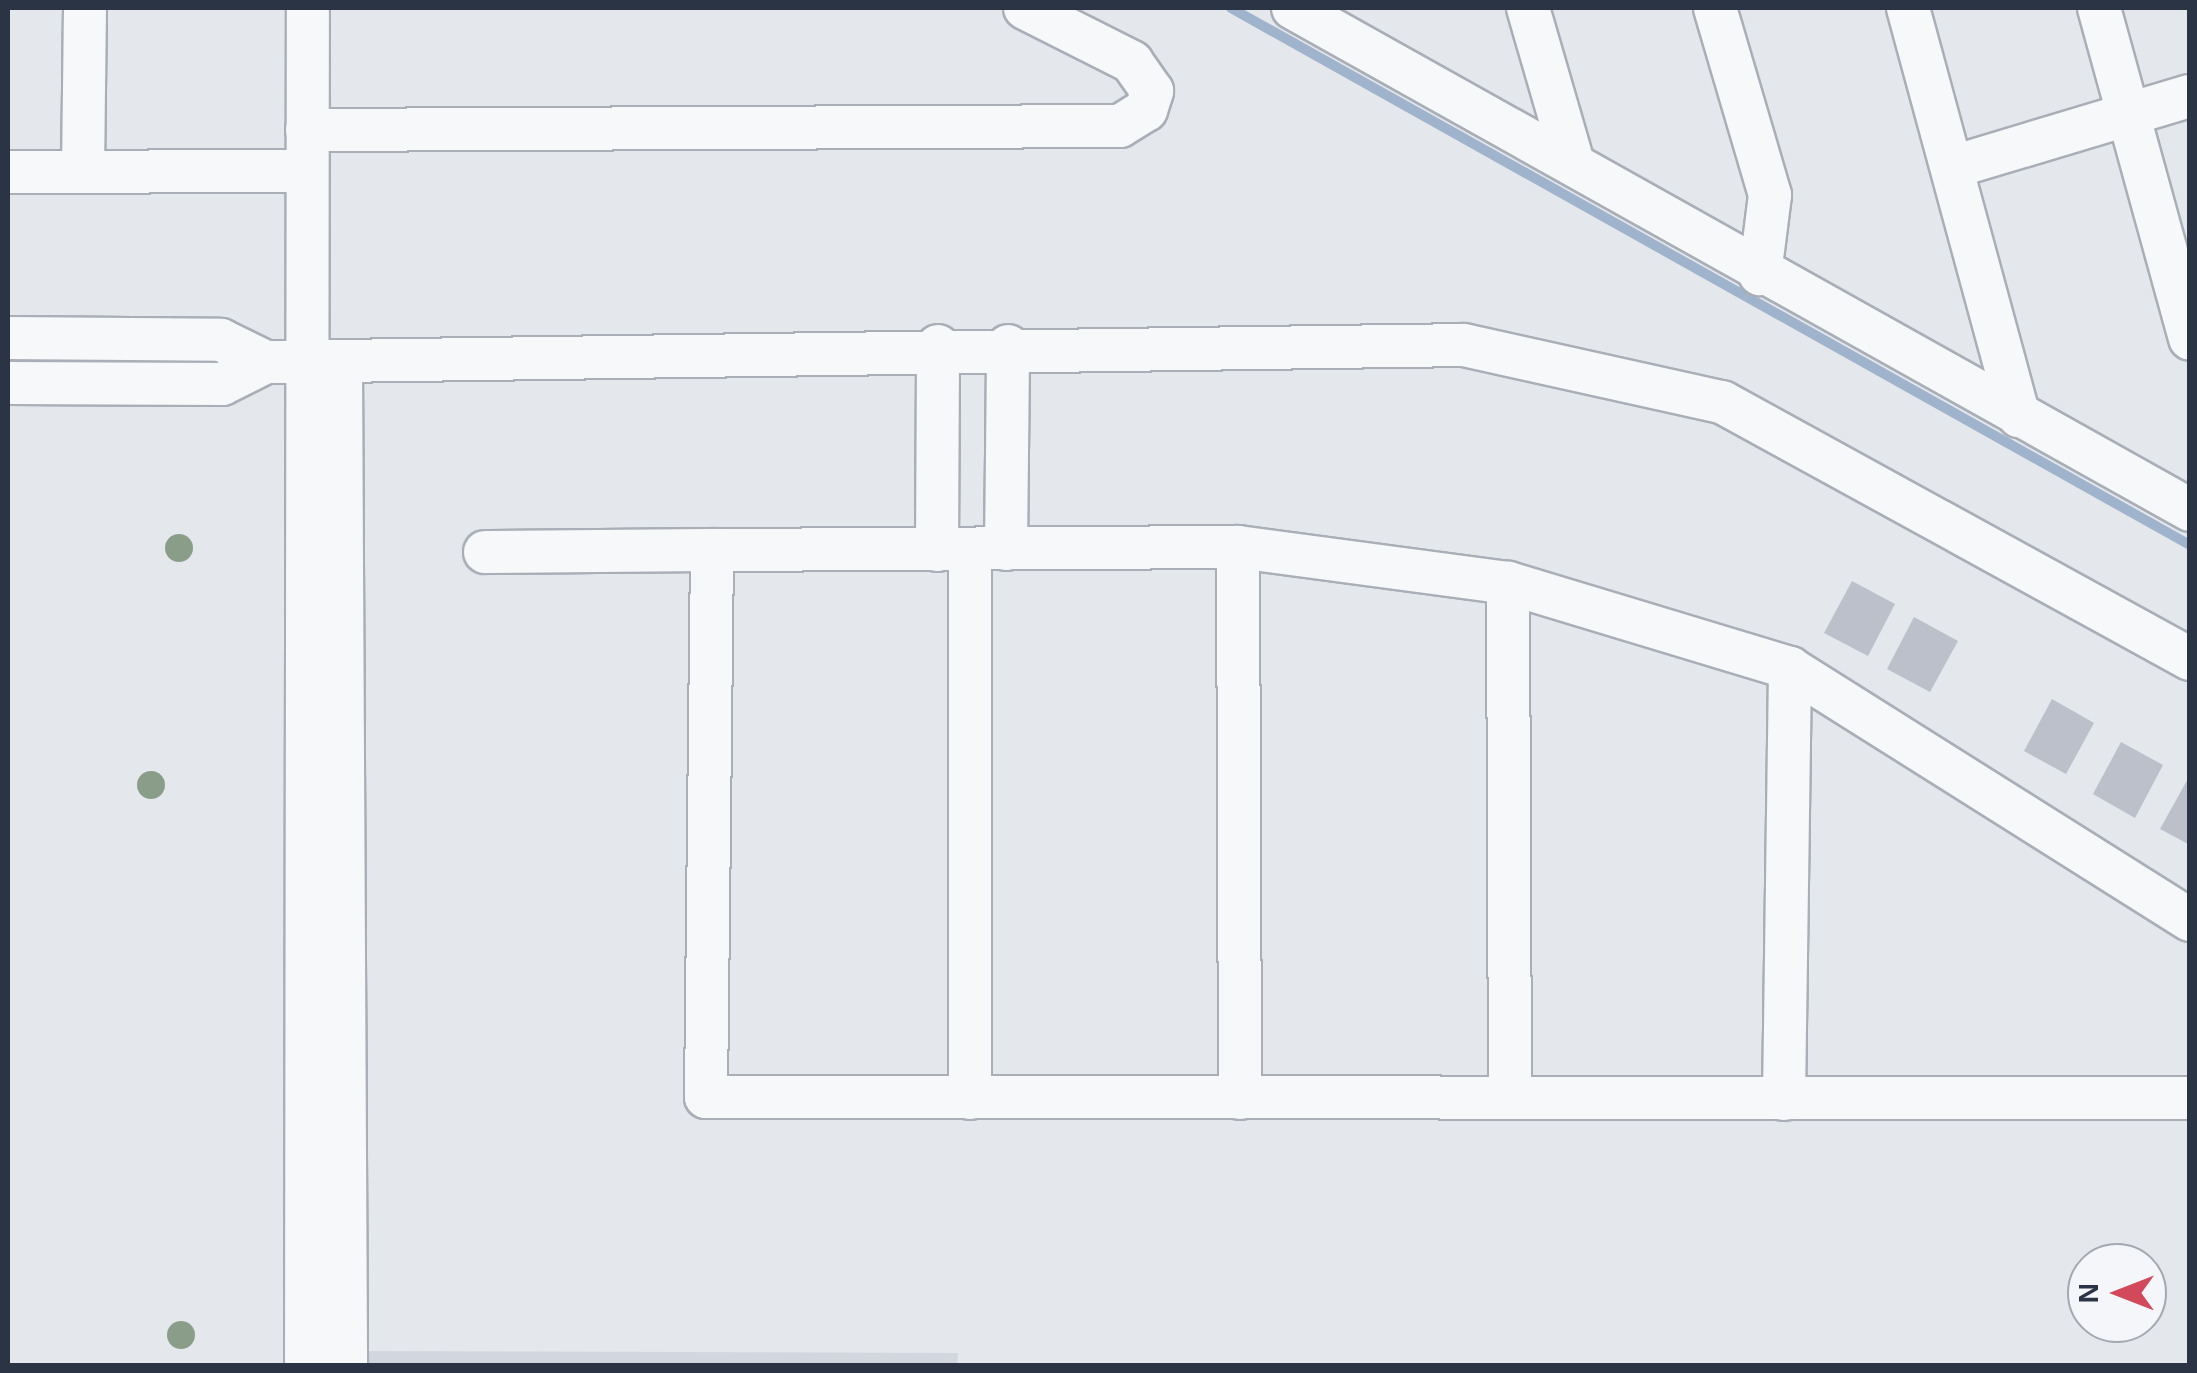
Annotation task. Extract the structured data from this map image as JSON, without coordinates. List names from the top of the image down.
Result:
{
  "north": "left"
}
